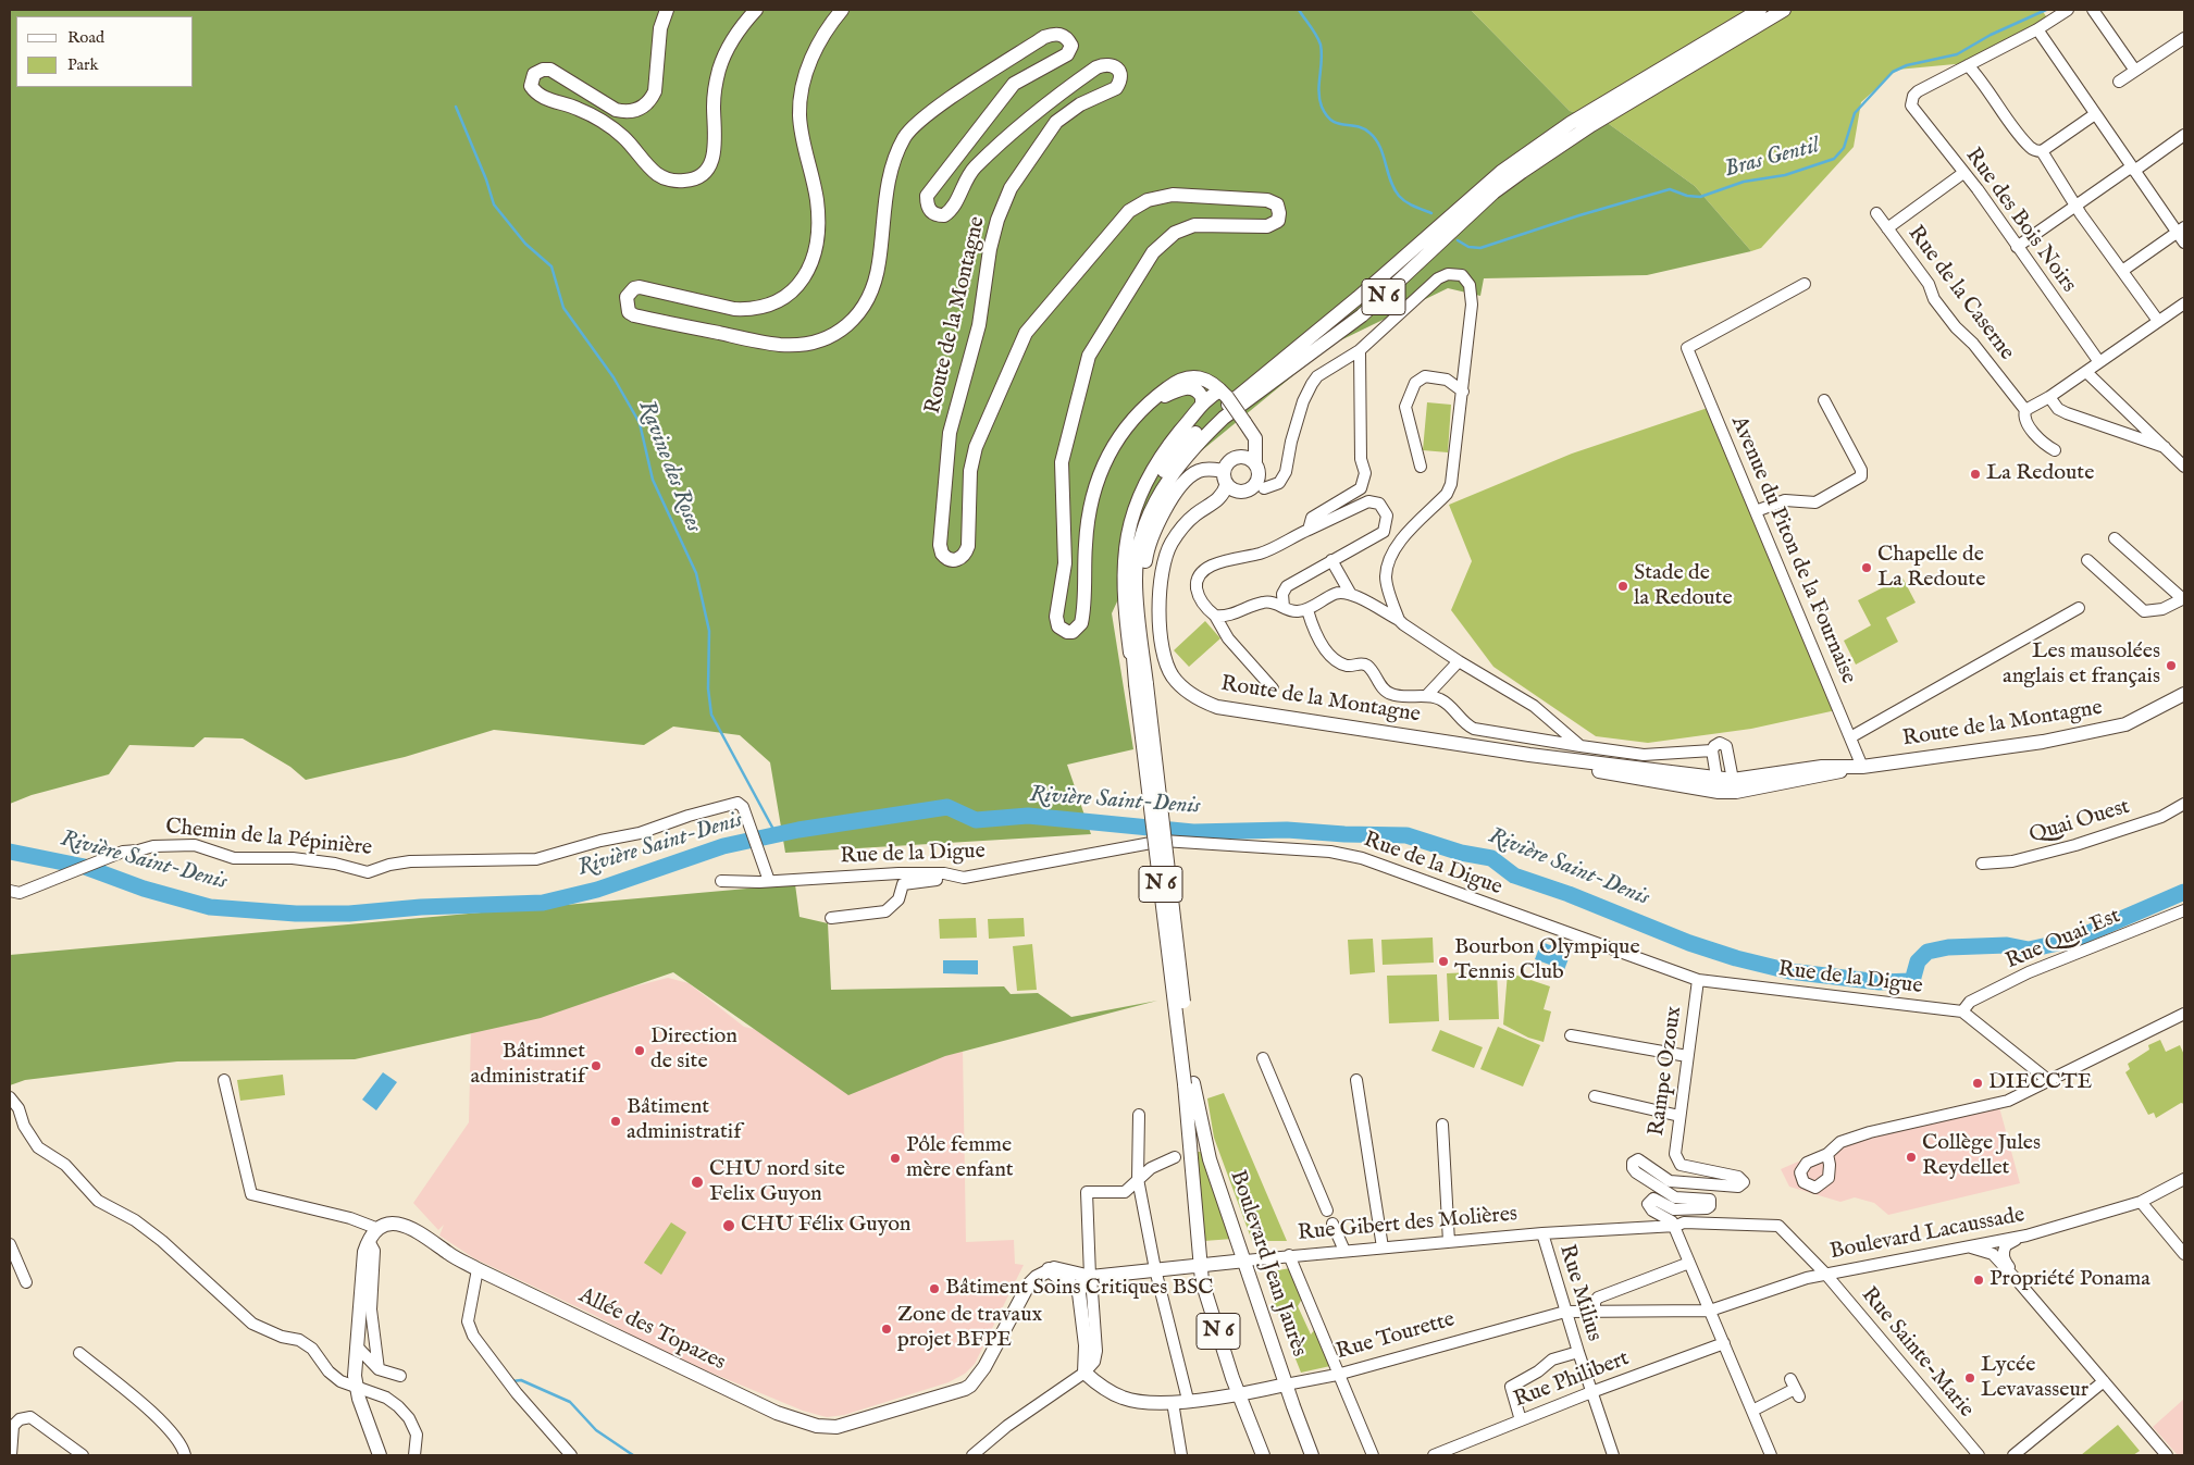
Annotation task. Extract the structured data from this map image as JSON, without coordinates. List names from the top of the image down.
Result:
{
  "streets": {
    "main road": [
      "N 6",
      "Route de la Montagne",
      "Rue Gibert des Molières",
      "Boulevard Jean Jaurès",
      "Allée des Topazes",
      "Rue Tourette"
    ],
    "street": [
      "Rue des Bois Noirs",
      "Rue de la Caserne",
      "Avenue du Piton de la Fournaise",
      "Quai Ouest",
      "Chemin de la Pépinière",
      "Rue de la Digue",
      "Rue Quai Est",
      "Rampe Ozoux",
      "Boulevard Lacaussade",
      "Rue Milius",
      "Rue Sainte-Marie",
      "Rue Philibert"
    ]
  },
  "crossings": [
    ["Rue des Bois Noirs", "Rue de la Caserne"],
    ["N 6", "Boulevard Jean Jaurès"],
    ["Route de la Montagne", "Avenue du Piton de la Fournaise"],
    ["Chemin de la Pépinière", "Rue de la Digue"],
    ["Rue de la Digue", "Rue Quai Est"],
    ["Rue de la Digue", "Rampe Ozoux"],
    ["Rampe Ozoux", "Rue Gibert des Molières"],
    ["Rampe Ozoux", "Boulevard Lacaussade"],
    ["Rue Gibert des Molières", "Boulevard Lacaussade"],
    ["Rue Gibert des Molières", "Boulevard Jean Jaurès"],
    ["Rue Gibert des Molières", "Rue Milius"],
    ["Rue Gibert des Molières", "Allée des Topazes"],
    ["Boulevard Lacaussade", "Rue Tourette"],
    ["Boulevard Lacaussade", "Rue Sainte-Marie"],
    ["Boulevard Jean Jaurès", "Rue Tourette"],
    ["Rue Milius", "Rue Tourette"],
    ["Rue Milius", "Rue Philibert"],
    ["Rue Tourette", "Rue Sainte-Marie"]
  ],
  "water": ["Bras Gentil", "Ravine des Roses", "Rivière Saint-Denis"],
  "places": [
    "La Redoute",
    "Chapelle de La Redoute",
    "Stade de la Redoute",
    "Les mausolées anglais et français",
    "Bourbon Olympique Tennis Club",
    "Direction de site",
    "Bâtimnet administratif",
    "DIECCTE",
    "Bâtiment administratif",
    "Collège Jules Reydellet",
    "Pôle femme mère enfant",
    "CHU nord site Felix Guyon",
    "CHU Félix Guyon",
    "Propriété Ponama",
    "Bâtiment Soins Critiques BSC",
    "Zone de travaux projet BFPE",
    "Lycée Levavasseur"
  ],
  "legend": ["Road", "Park"]
}
